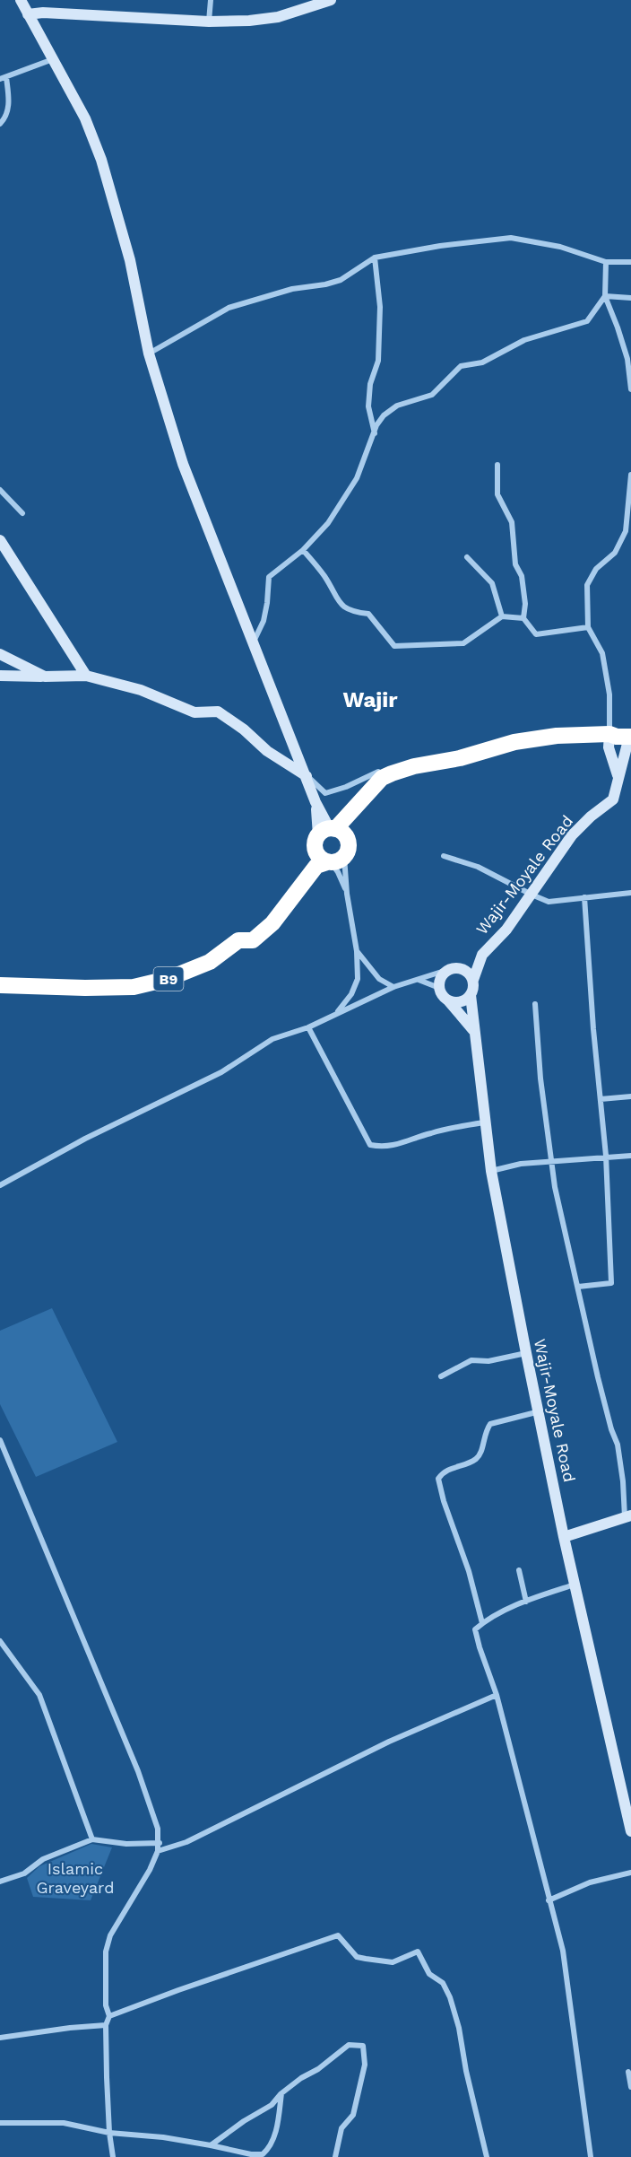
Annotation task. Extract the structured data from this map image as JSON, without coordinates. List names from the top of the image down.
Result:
{
  "streets": {
    "highway": ["B9"],
    "street": ["Wajir-Moyale Road"]
  },
  "crossings": [
    ["Wajir-Moyale Road", "B9"]
  ],
  "districts": ["Wajir"],
  "parks": ["Islamic Graveyard"]
}
